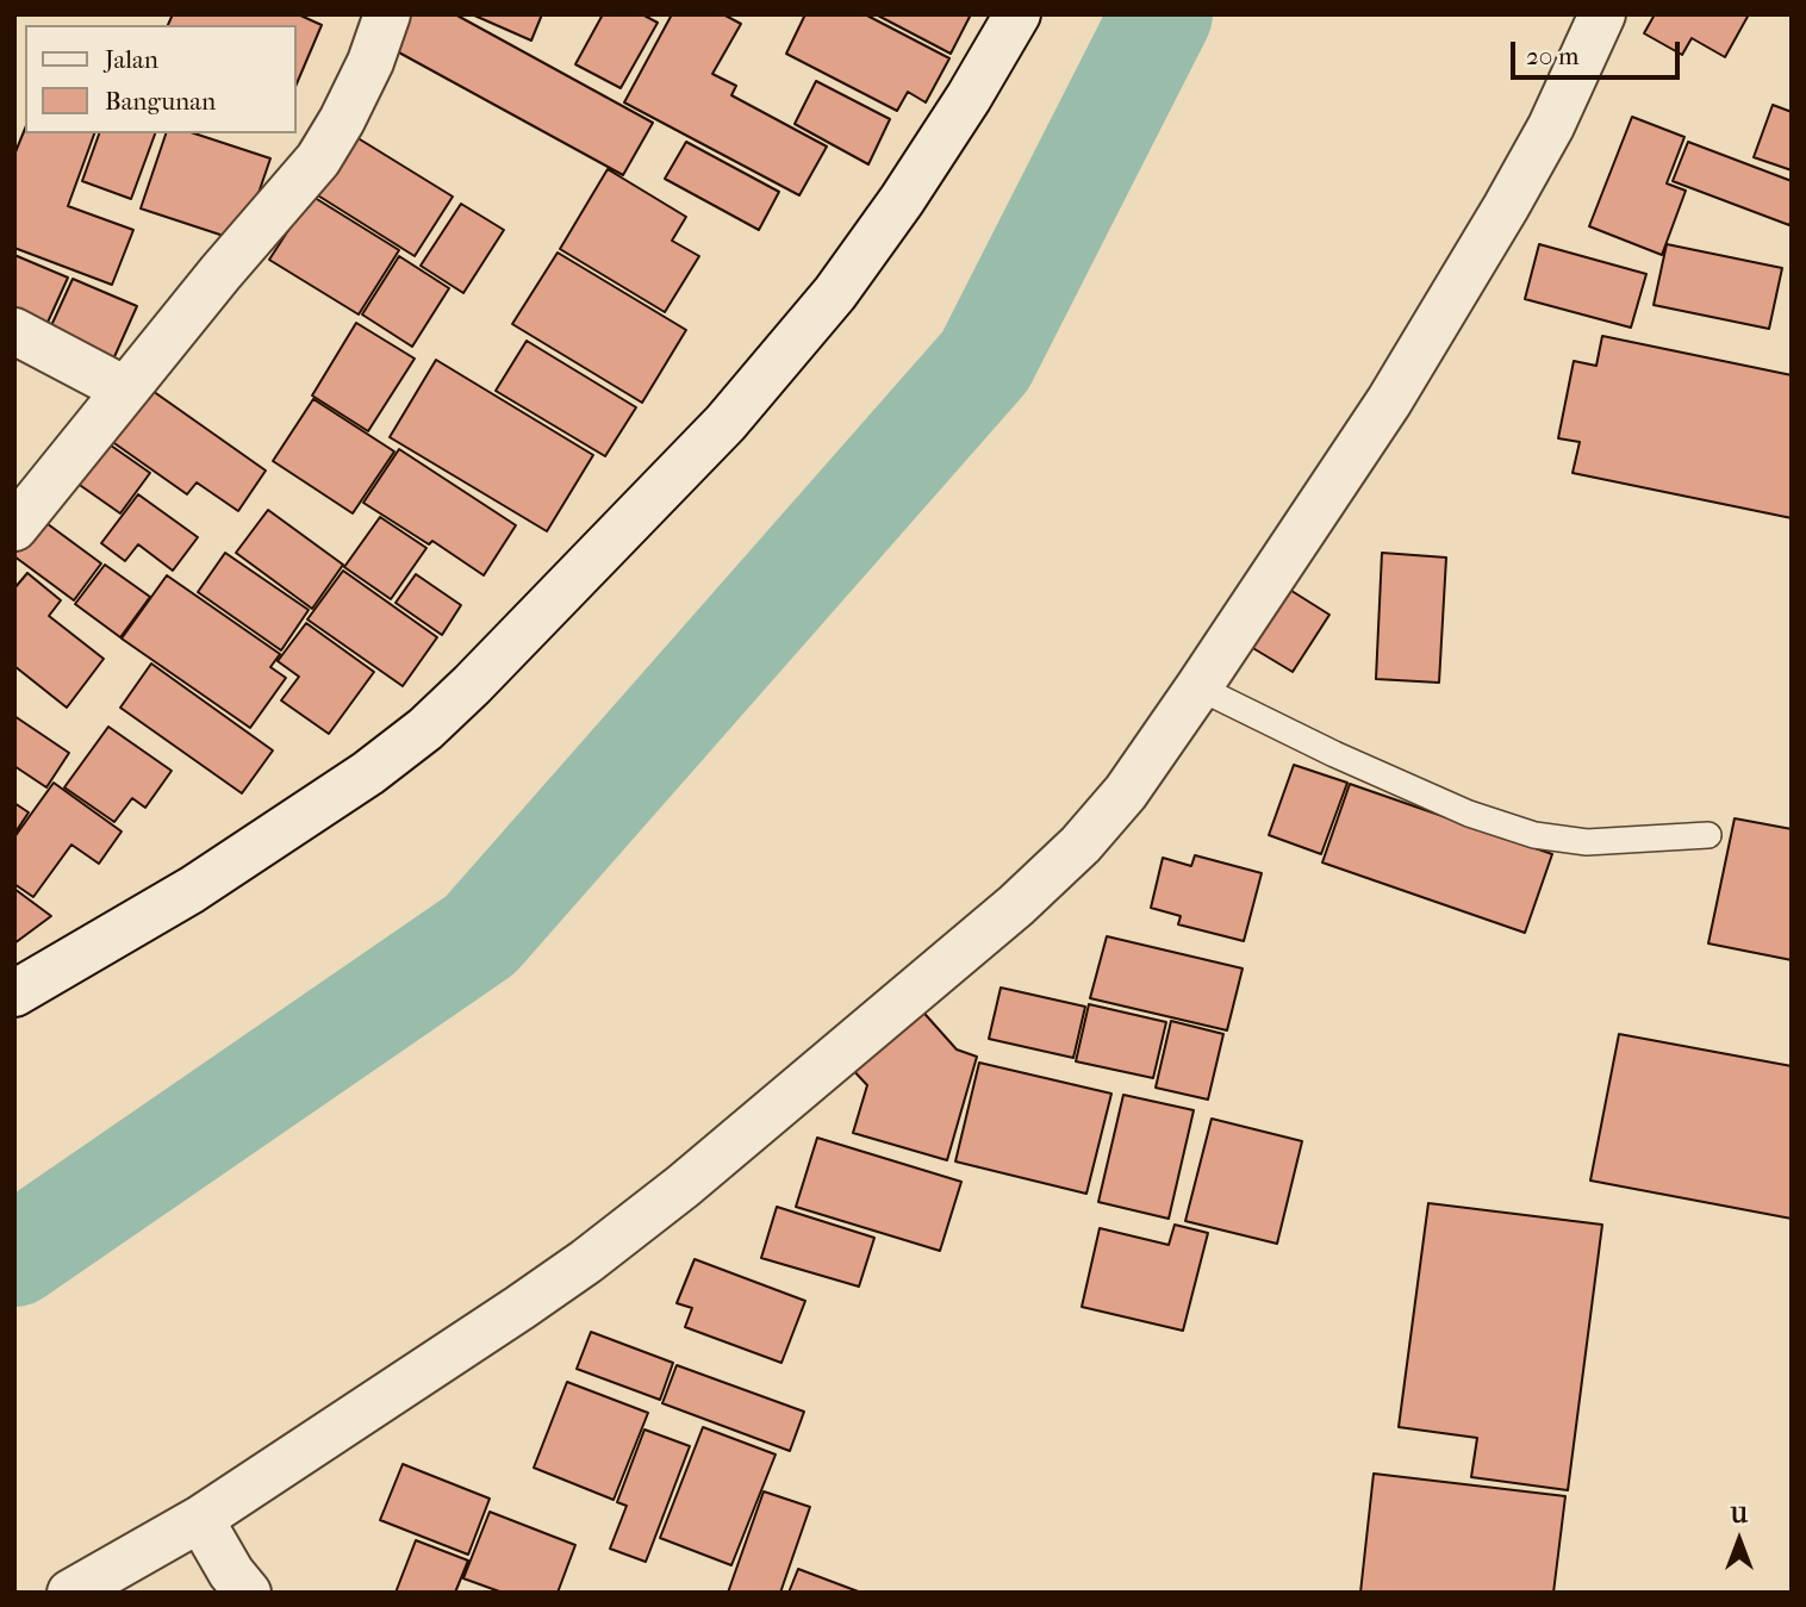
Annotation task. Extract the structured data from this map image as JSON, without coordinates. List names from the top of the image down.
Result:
{
  "legend": ["Jalan", "Bangunan"],
  "scale_bar": "20 m",
  "north": "top"
}
